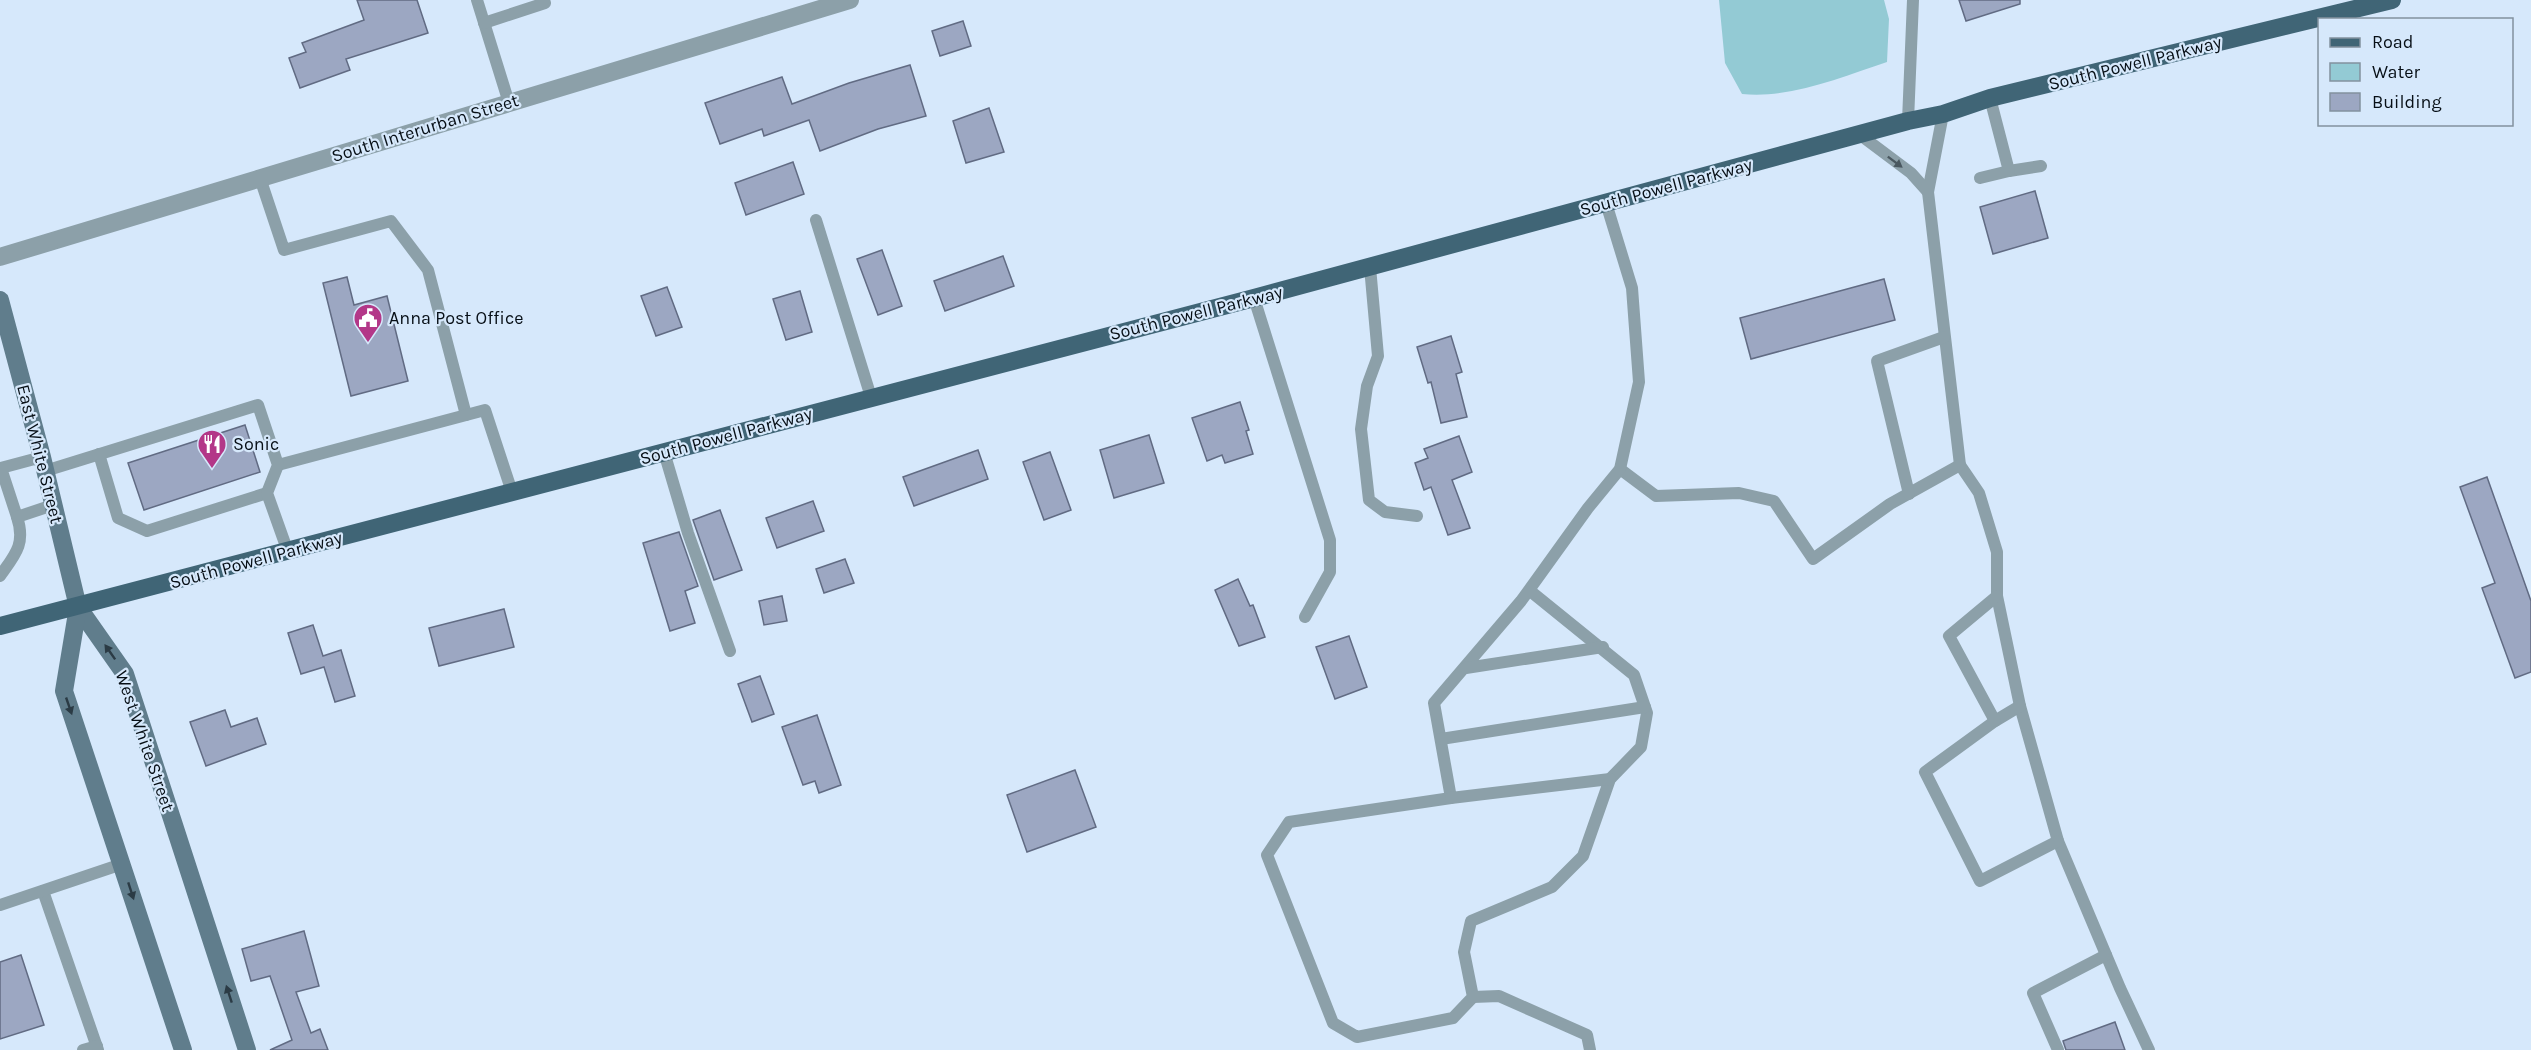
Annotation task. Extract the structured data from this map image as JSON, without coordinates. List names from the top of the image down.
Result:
{
  "streets": {
    "main road": ["South Powell Parkway", "East White Street", "West White Street"],
    "street": ["South Interurban Street"]
  },
  "crossings": [
    ["South Powell Parkway", "East White Street"],
    ["South Powell Parkway", "West White Street"],
    ["East White Street", "West White Street"]
  ],
  "places": {
    "public building": ["Anna Post Office"],
    "restaurant": ["Sonic"]
  },
  "legend": ["Road", "Water", "Building"]
}
